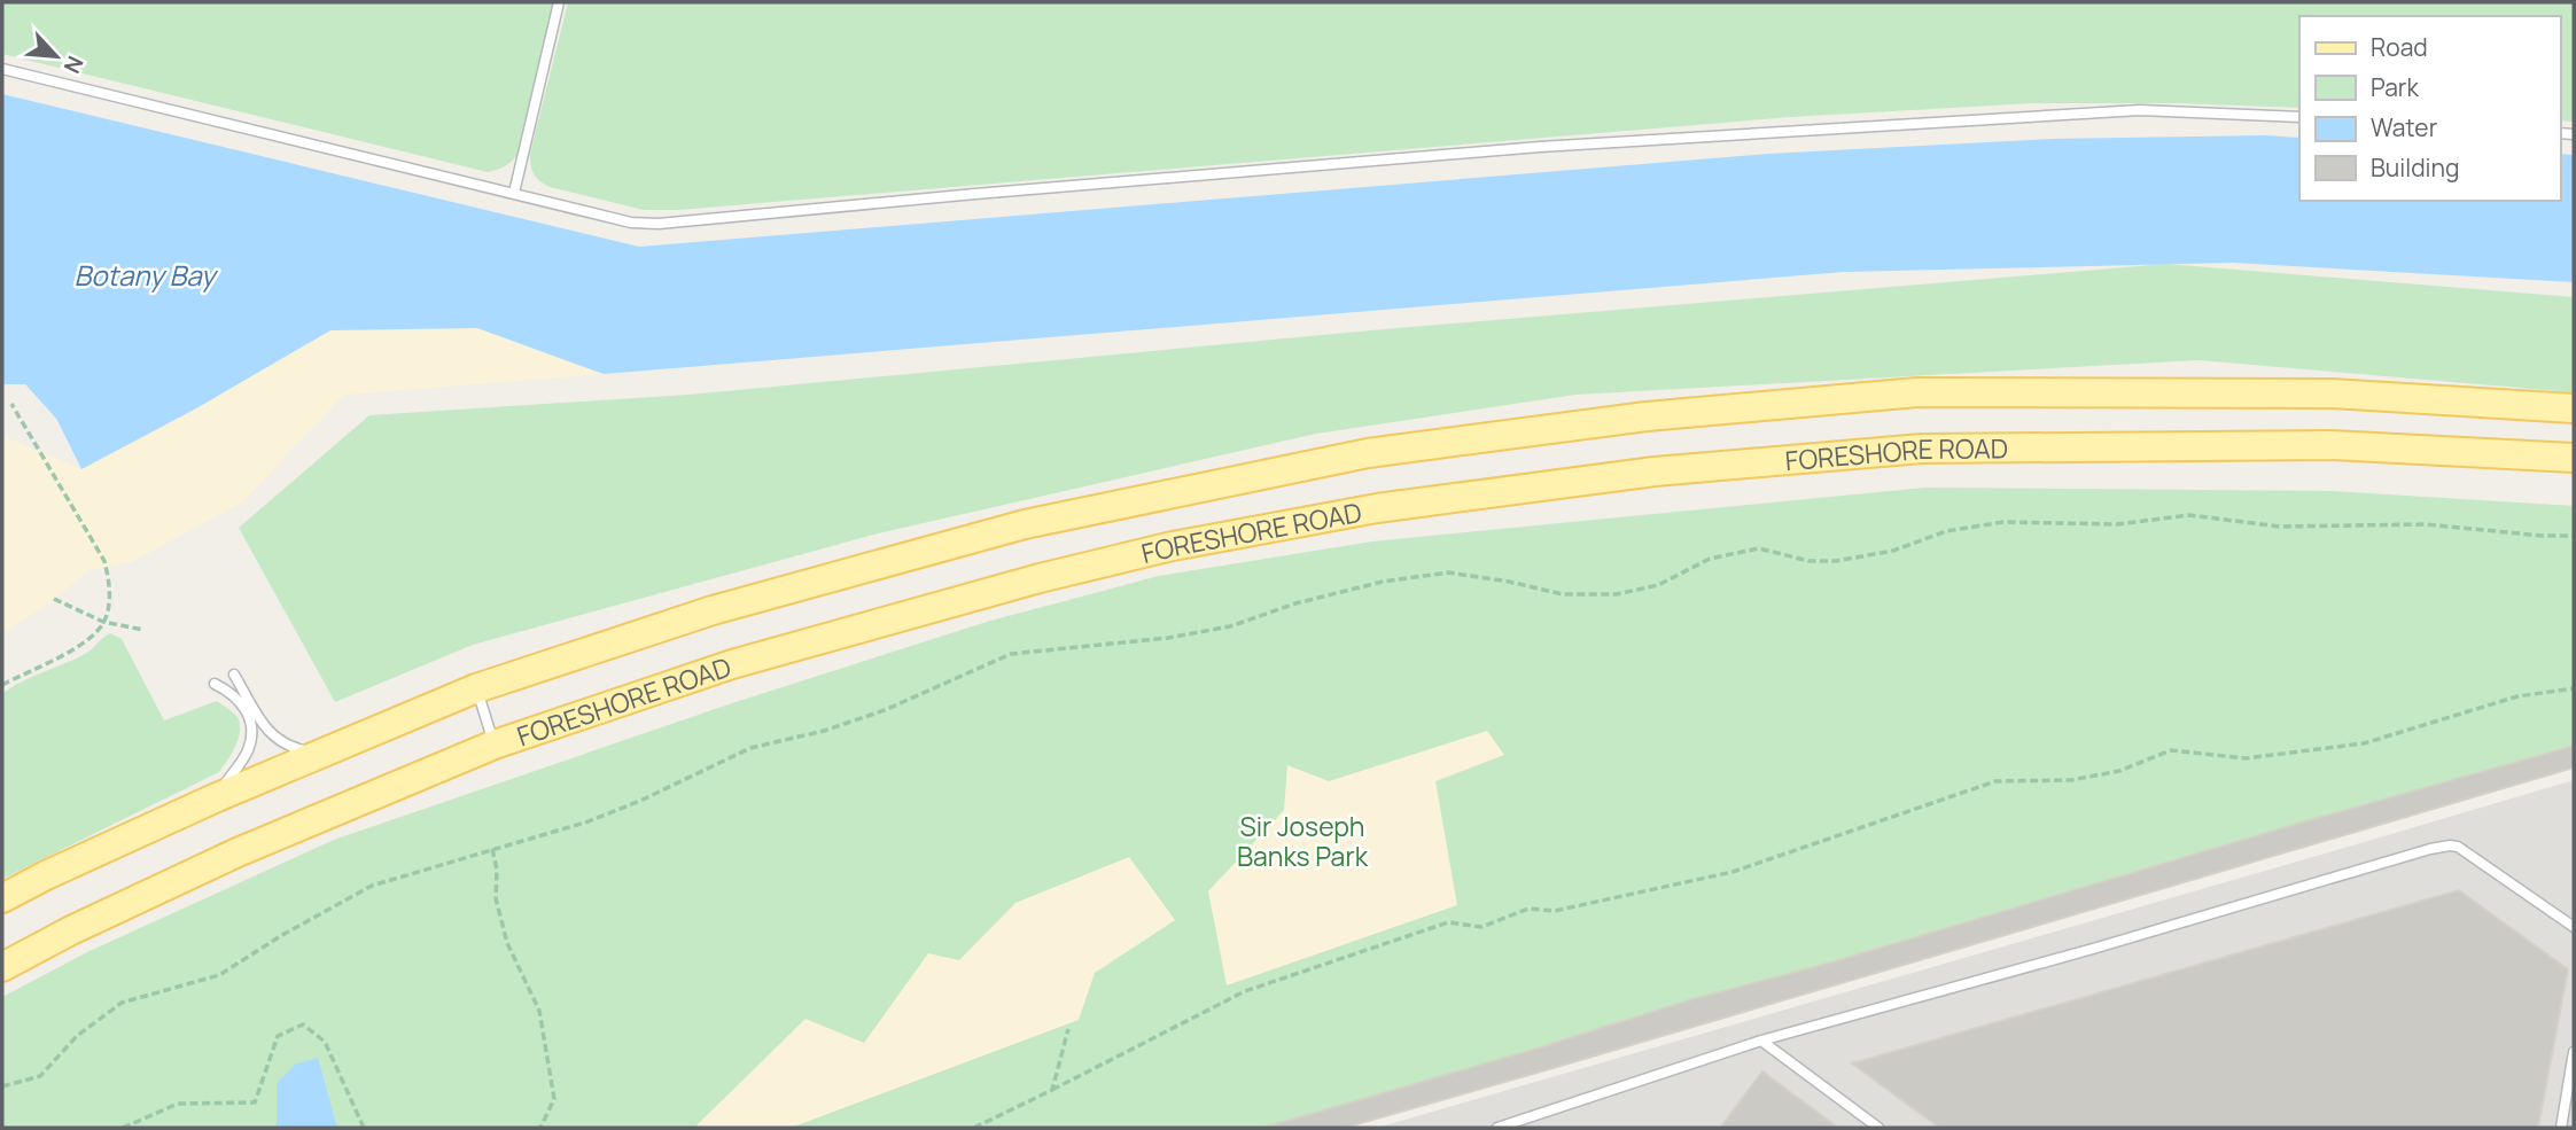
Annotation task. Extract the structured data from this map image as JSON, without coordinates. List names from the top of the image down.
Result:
{
  "streets": {
    "main road": ["FORESHORE ROAD"]
  },
  "water": ["Botany Bay"],
  "parks": ["Sir Joseph Banks Park"],
  "legend": [
    "Road",
    "Park",
    "Water",
    "Building"
  ],
  "north": "bottom right"
}
